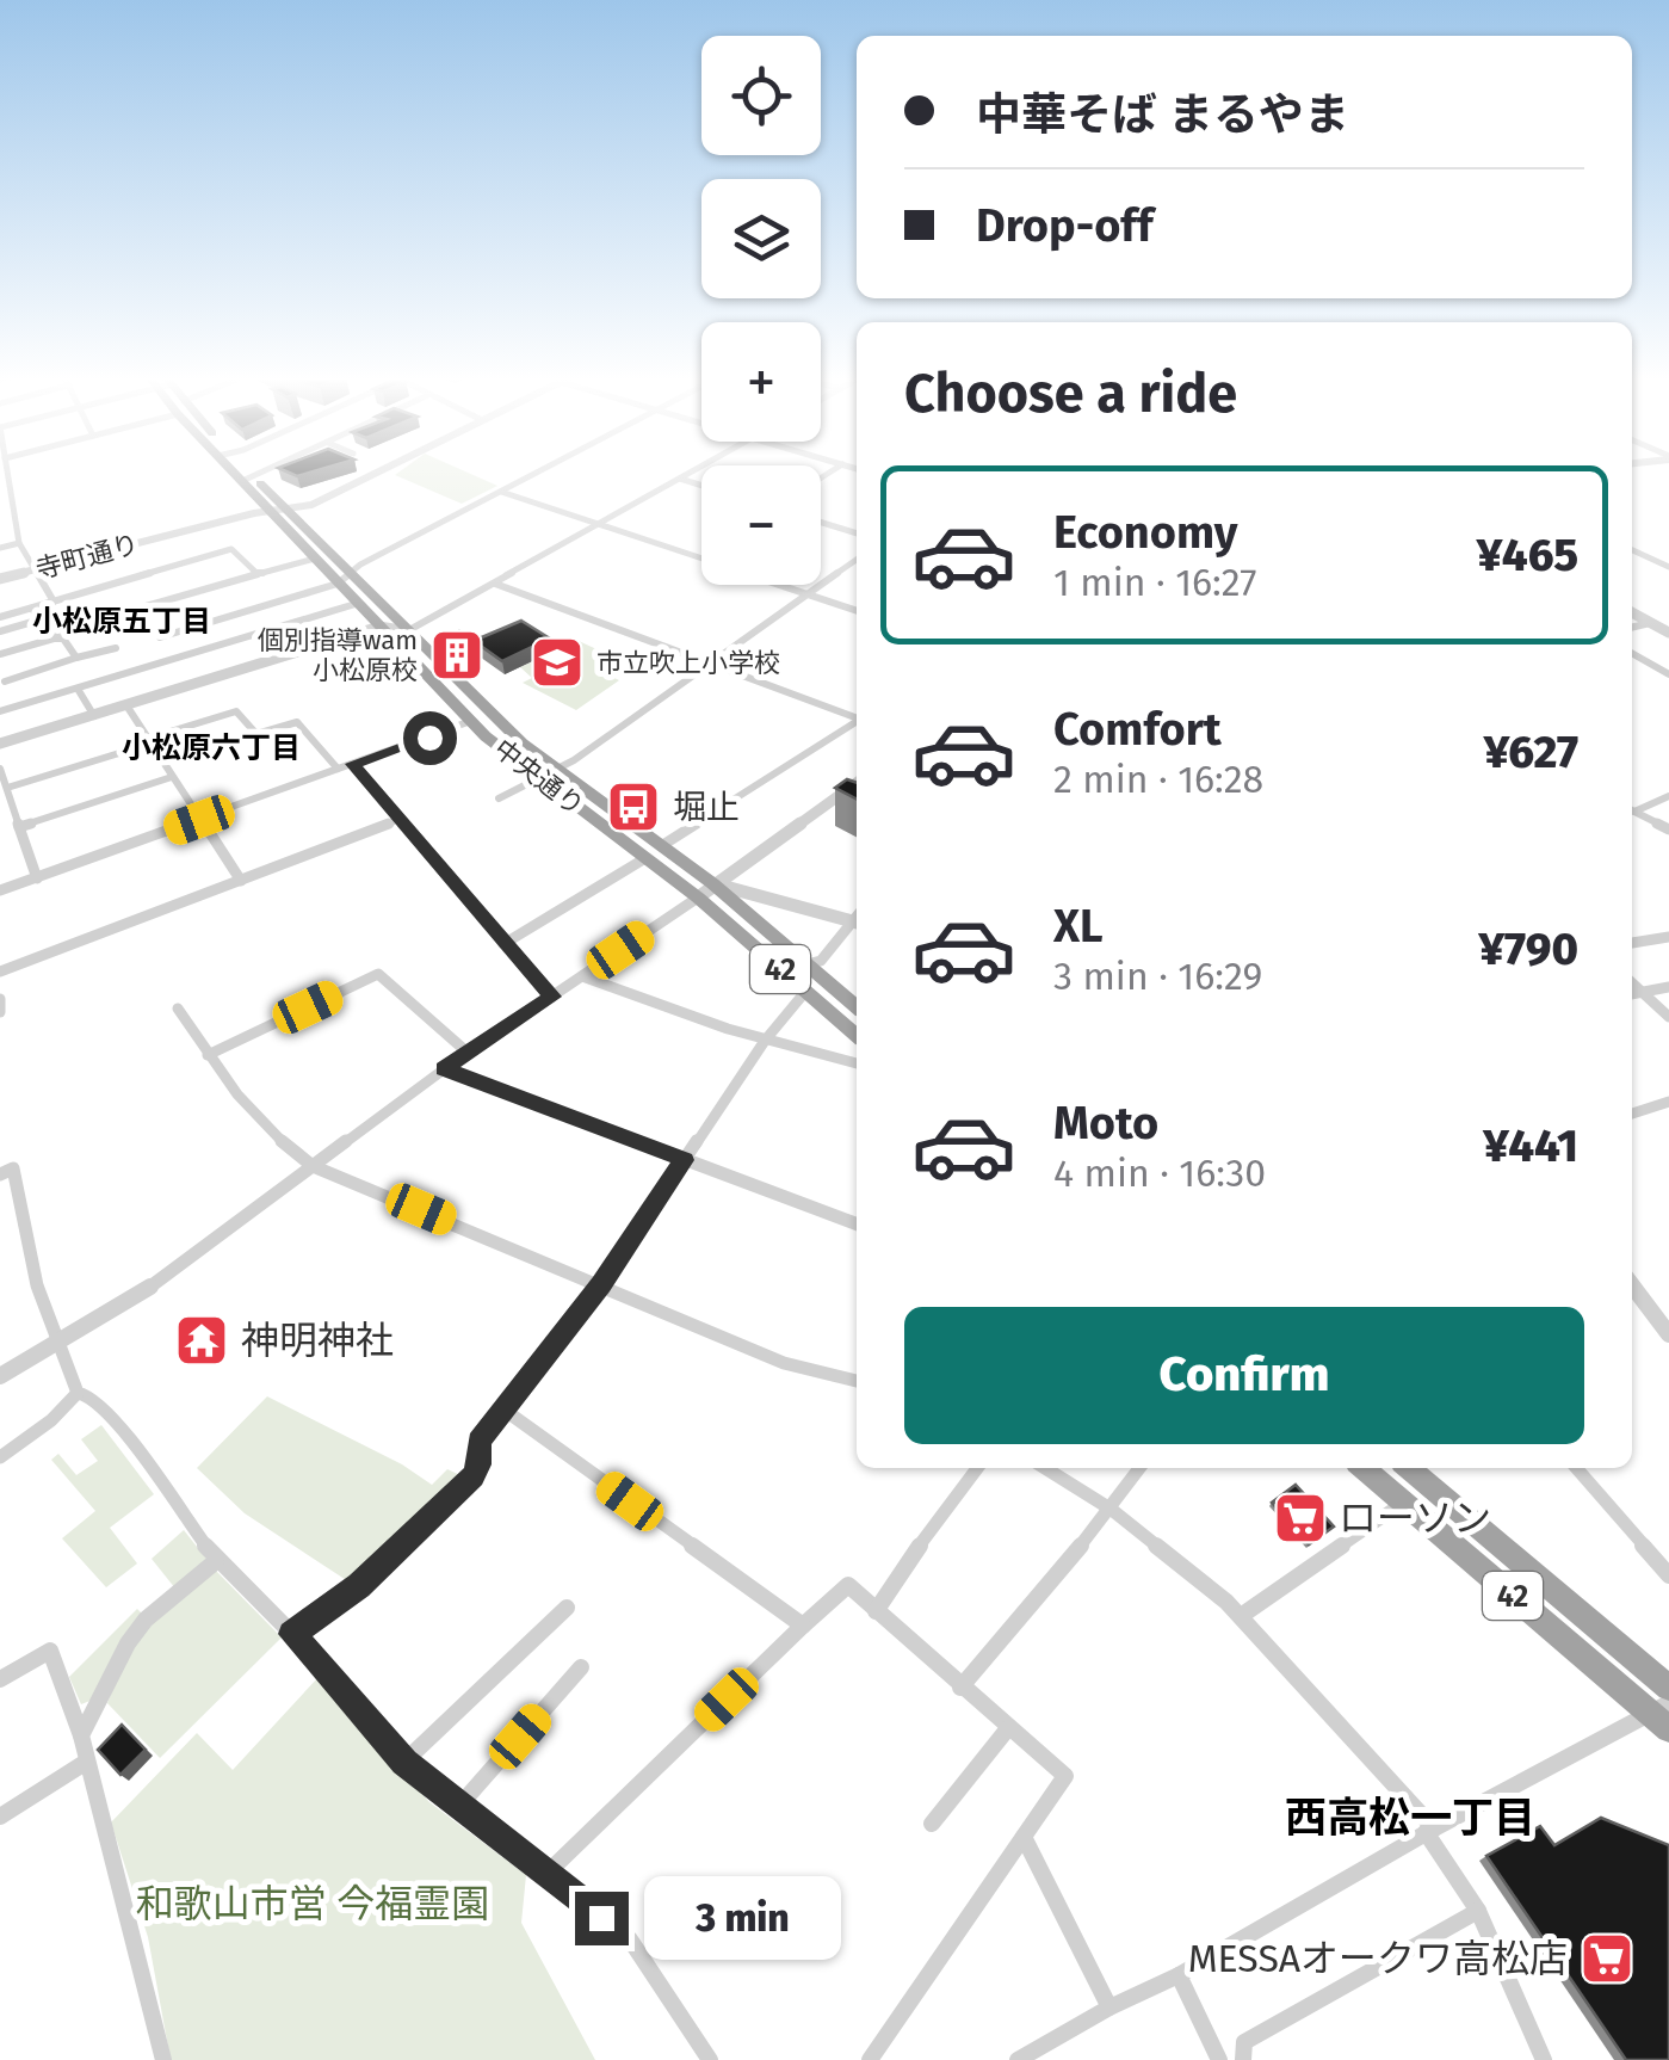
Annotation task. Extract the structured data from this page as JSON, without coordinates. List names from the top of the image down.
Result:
{
  "streets": {
    "highway": ["中央通り", "42"],
    "street": ["寺町通り"]
  },
  "crossings": [
    ["寺町通り", "中央通り"]
  ],
  "districts": ["小松原五丁目", "小松原六丁目", "西高松一丁目"],
  "parks": ["和歌山市営 今福霊園"],
  "places": {
    "building": ["個別指導wam 小松原校"],
    "school or university": ["市立吹上小学校"],
    "bus stop": ["堀止"],
    "temple": ["神明神社"],
    "supermarket": ["ローソン", "MESSAオークワ高松店"]
  },
  "page": {
    "map_buttons": ["+", "−"],
    "banner": ["中華そば まるやま", "Drop-off"],
    "heading": "Choose a ride",
    "list": [
      {
        "name": "Economy",
        "note": "1 min · 16:27",
        "value": "¥465"
      },
      {
        "name": "Comfort",
        "note": "2 min · 16:28",
        "value": "¥627"
      },
      {
        "name": "XL",
        "note": "3 min · 16:29",
        "value": "¥790"
      },
      {
        "name": "Moto",
        "note": "4 min · 16:30",
        "value": "¥441"
      }
    ],
    "buttons": "Confirm",
    "bubble": "3 min"
  }
}
